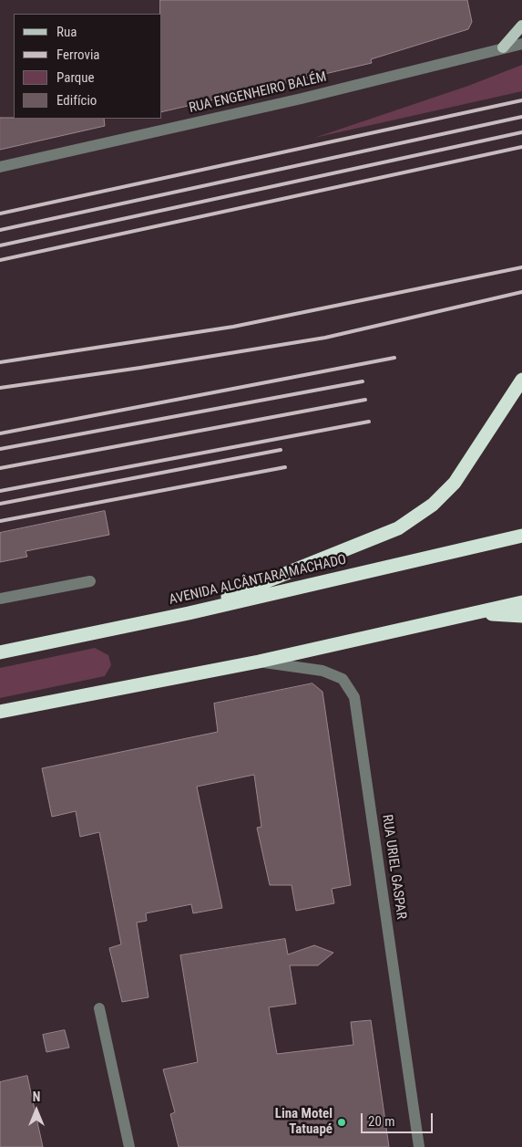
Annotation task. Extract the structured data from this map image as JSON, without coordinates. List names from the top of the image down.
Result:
{
  "streets": {
    "highway": ["AVENIDA ALCÂNTARA MACHADO"],
    "street": ["RUA ENGENHEIRO BALÉM", "RUA URIEL GASPAR"]
  },
  "places": ["Lina Motel Tatuapé"],
  "legend": [
    "Rua",
    "Ferrovia",
    "Parque",
    "Edifício"
  ],
  "scale_bar": "20 m",
  "north": "top"
}
